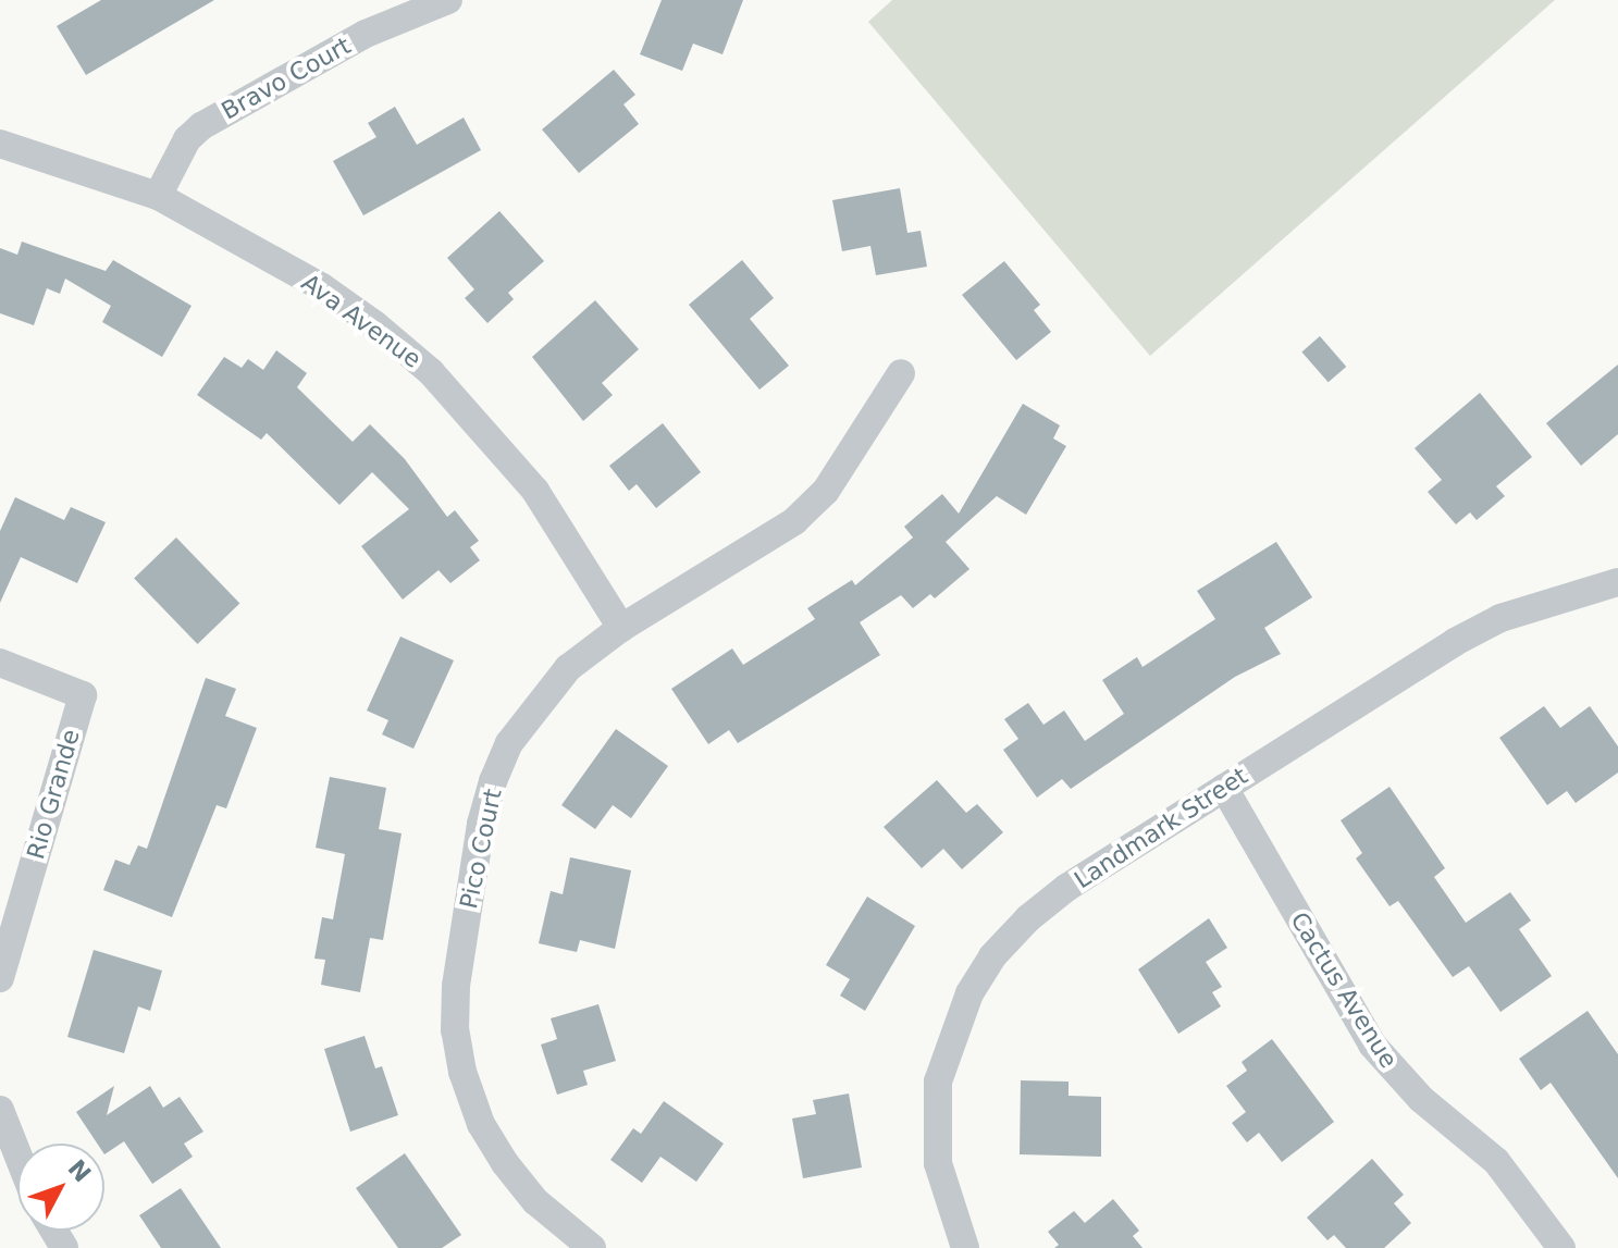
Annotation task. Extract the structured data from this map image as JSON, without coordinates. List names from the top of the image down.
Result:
{
  "streets": {
    "street": [
      "Bravo Court",
      "Ava Avenue",
      "Rio Grande",
      "Landmark Street",
      "Pico Court",
      "Cactus Avenue"
    ]
  },
  "crossings": [
    ["Bravo Court", "Ava Avenue"],
    ["Ava Avenue", "Pico Court"],
    ["Landmark Street", "Cactus Avenue"]
  ],
  "north": "top right"
}
